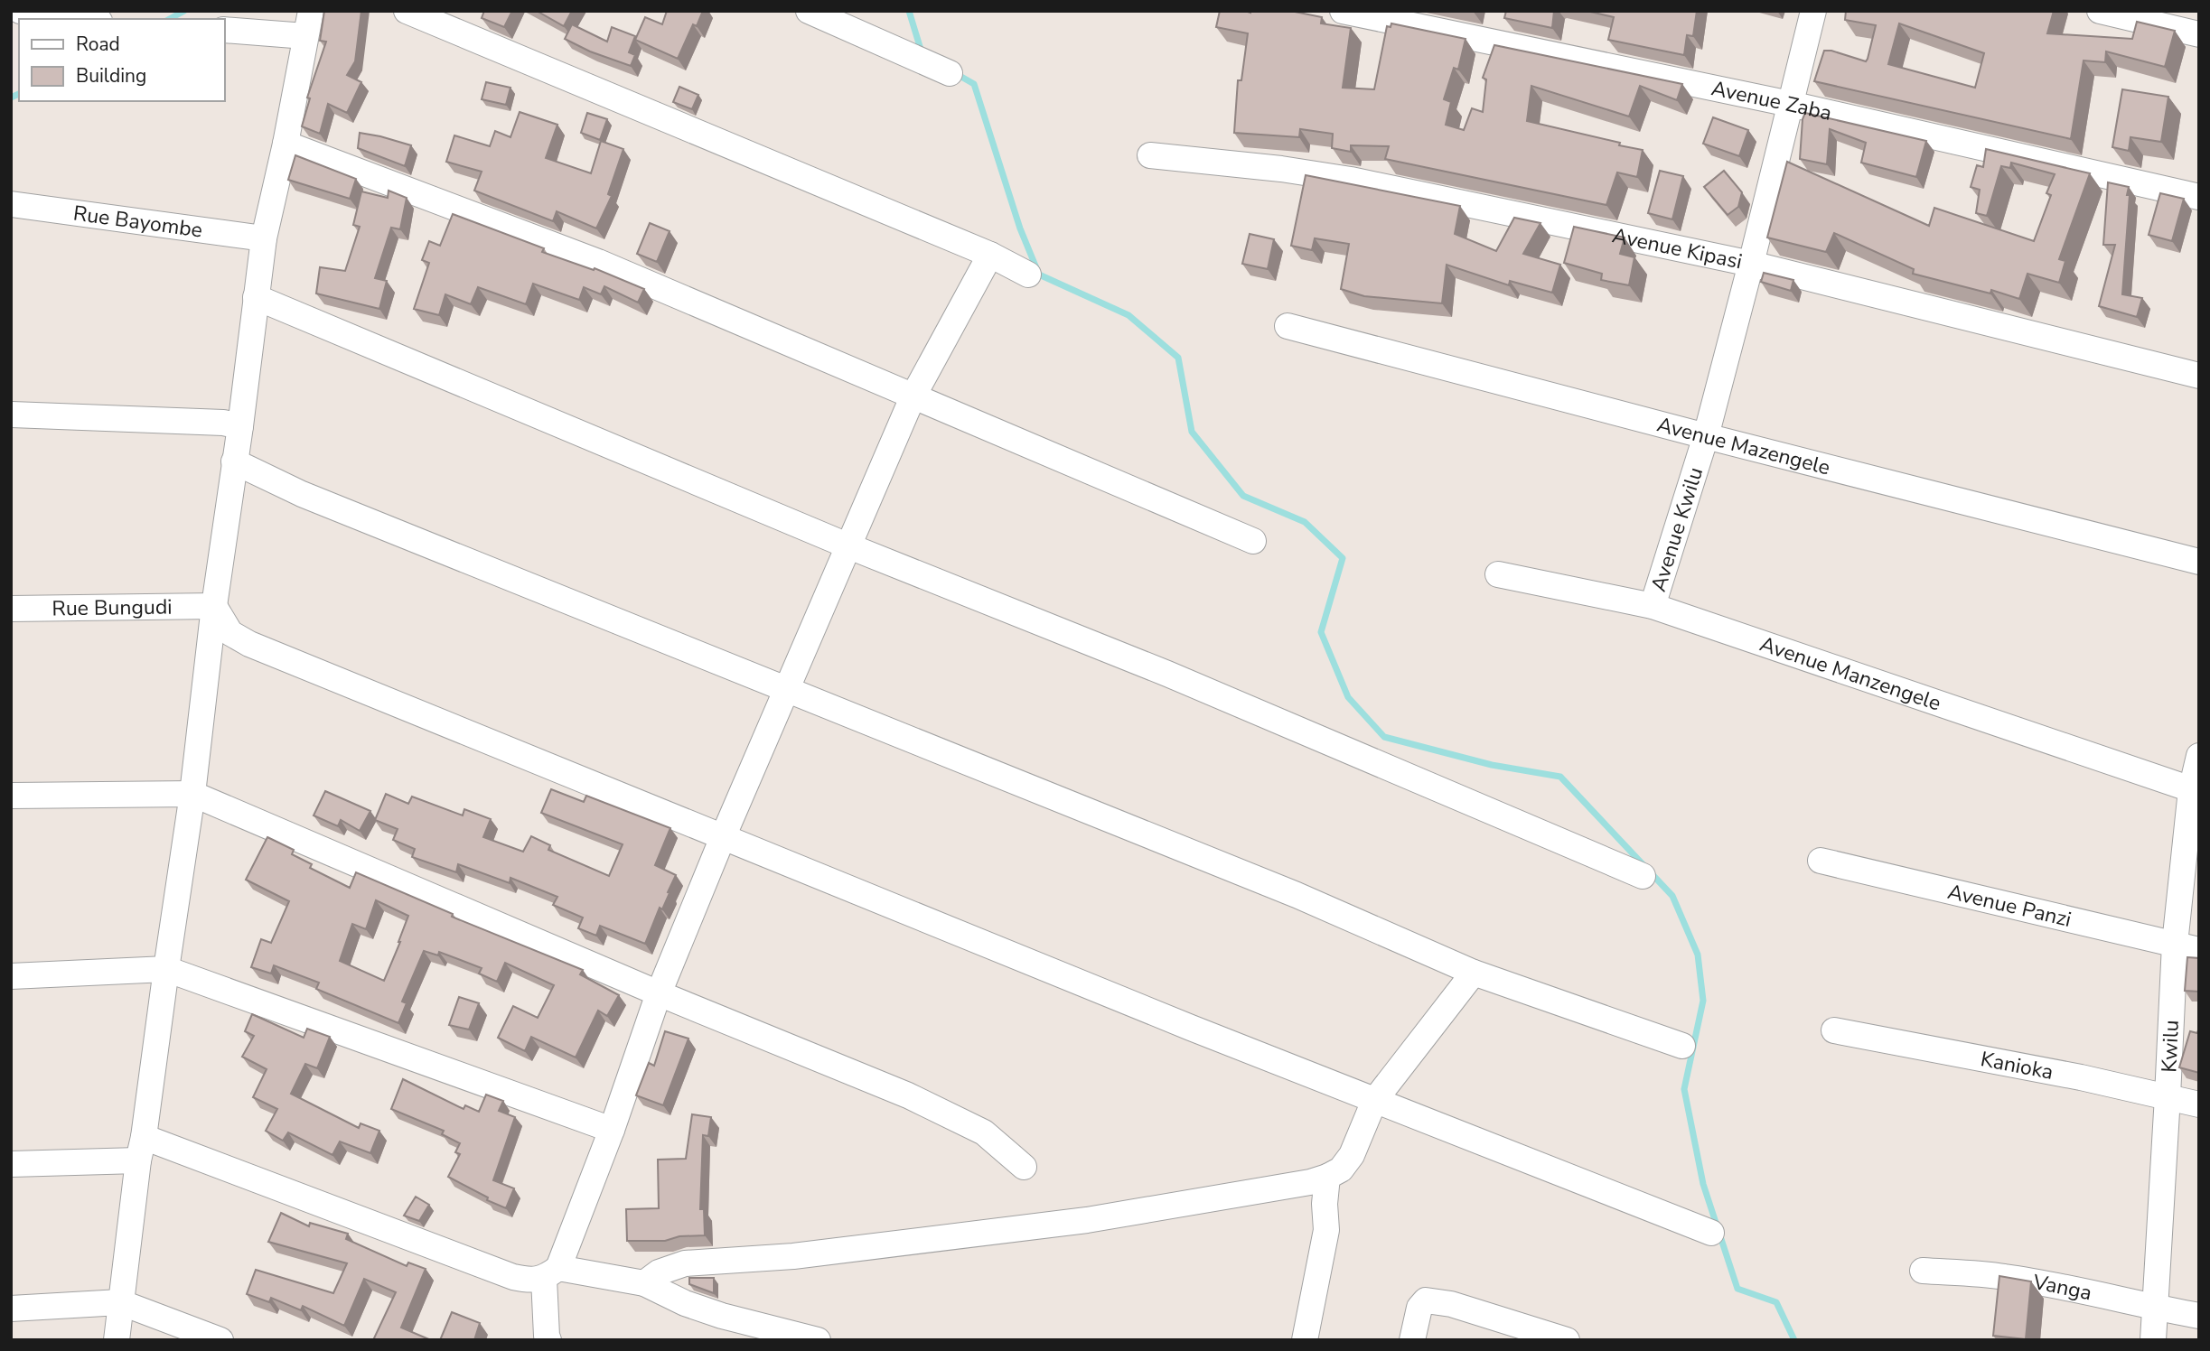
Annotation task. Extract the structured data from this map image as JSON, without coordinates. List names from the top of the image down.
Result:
{
  "streets": {
    "street": [
      "Avenue Zaba",
      "Rue Bayombe",
      "Avenue Kipasi",
      "Avenue Mazengele",
      "Avenue Kwilu",
      "Rue Bungudi",
      "Avenue Manzengele",
      "Avenue Panzi",
      "Kwilu",
      "Kanioka",
      "Vanga"
    ]
  },
  "crossings": [
    ["Avenue Zaba", "Avenue Kwilu"],
    ["Avenue Kipasi", "Avenue Kwilu"],
    ["Avenue Mazengele", "Avenue Kwilu"],
    ["Avenue Kwilu", "Avenue Manzengele"],
    ["Avenue Manzengele", "Kwilu"],
    ["Avenue Panzi", "Kwilu"],
    ["Kwilu", "Kanioka"],
    ["Kwilu", "Vanga"]
  ],
  "legend": ["Road", "Building"]
}
